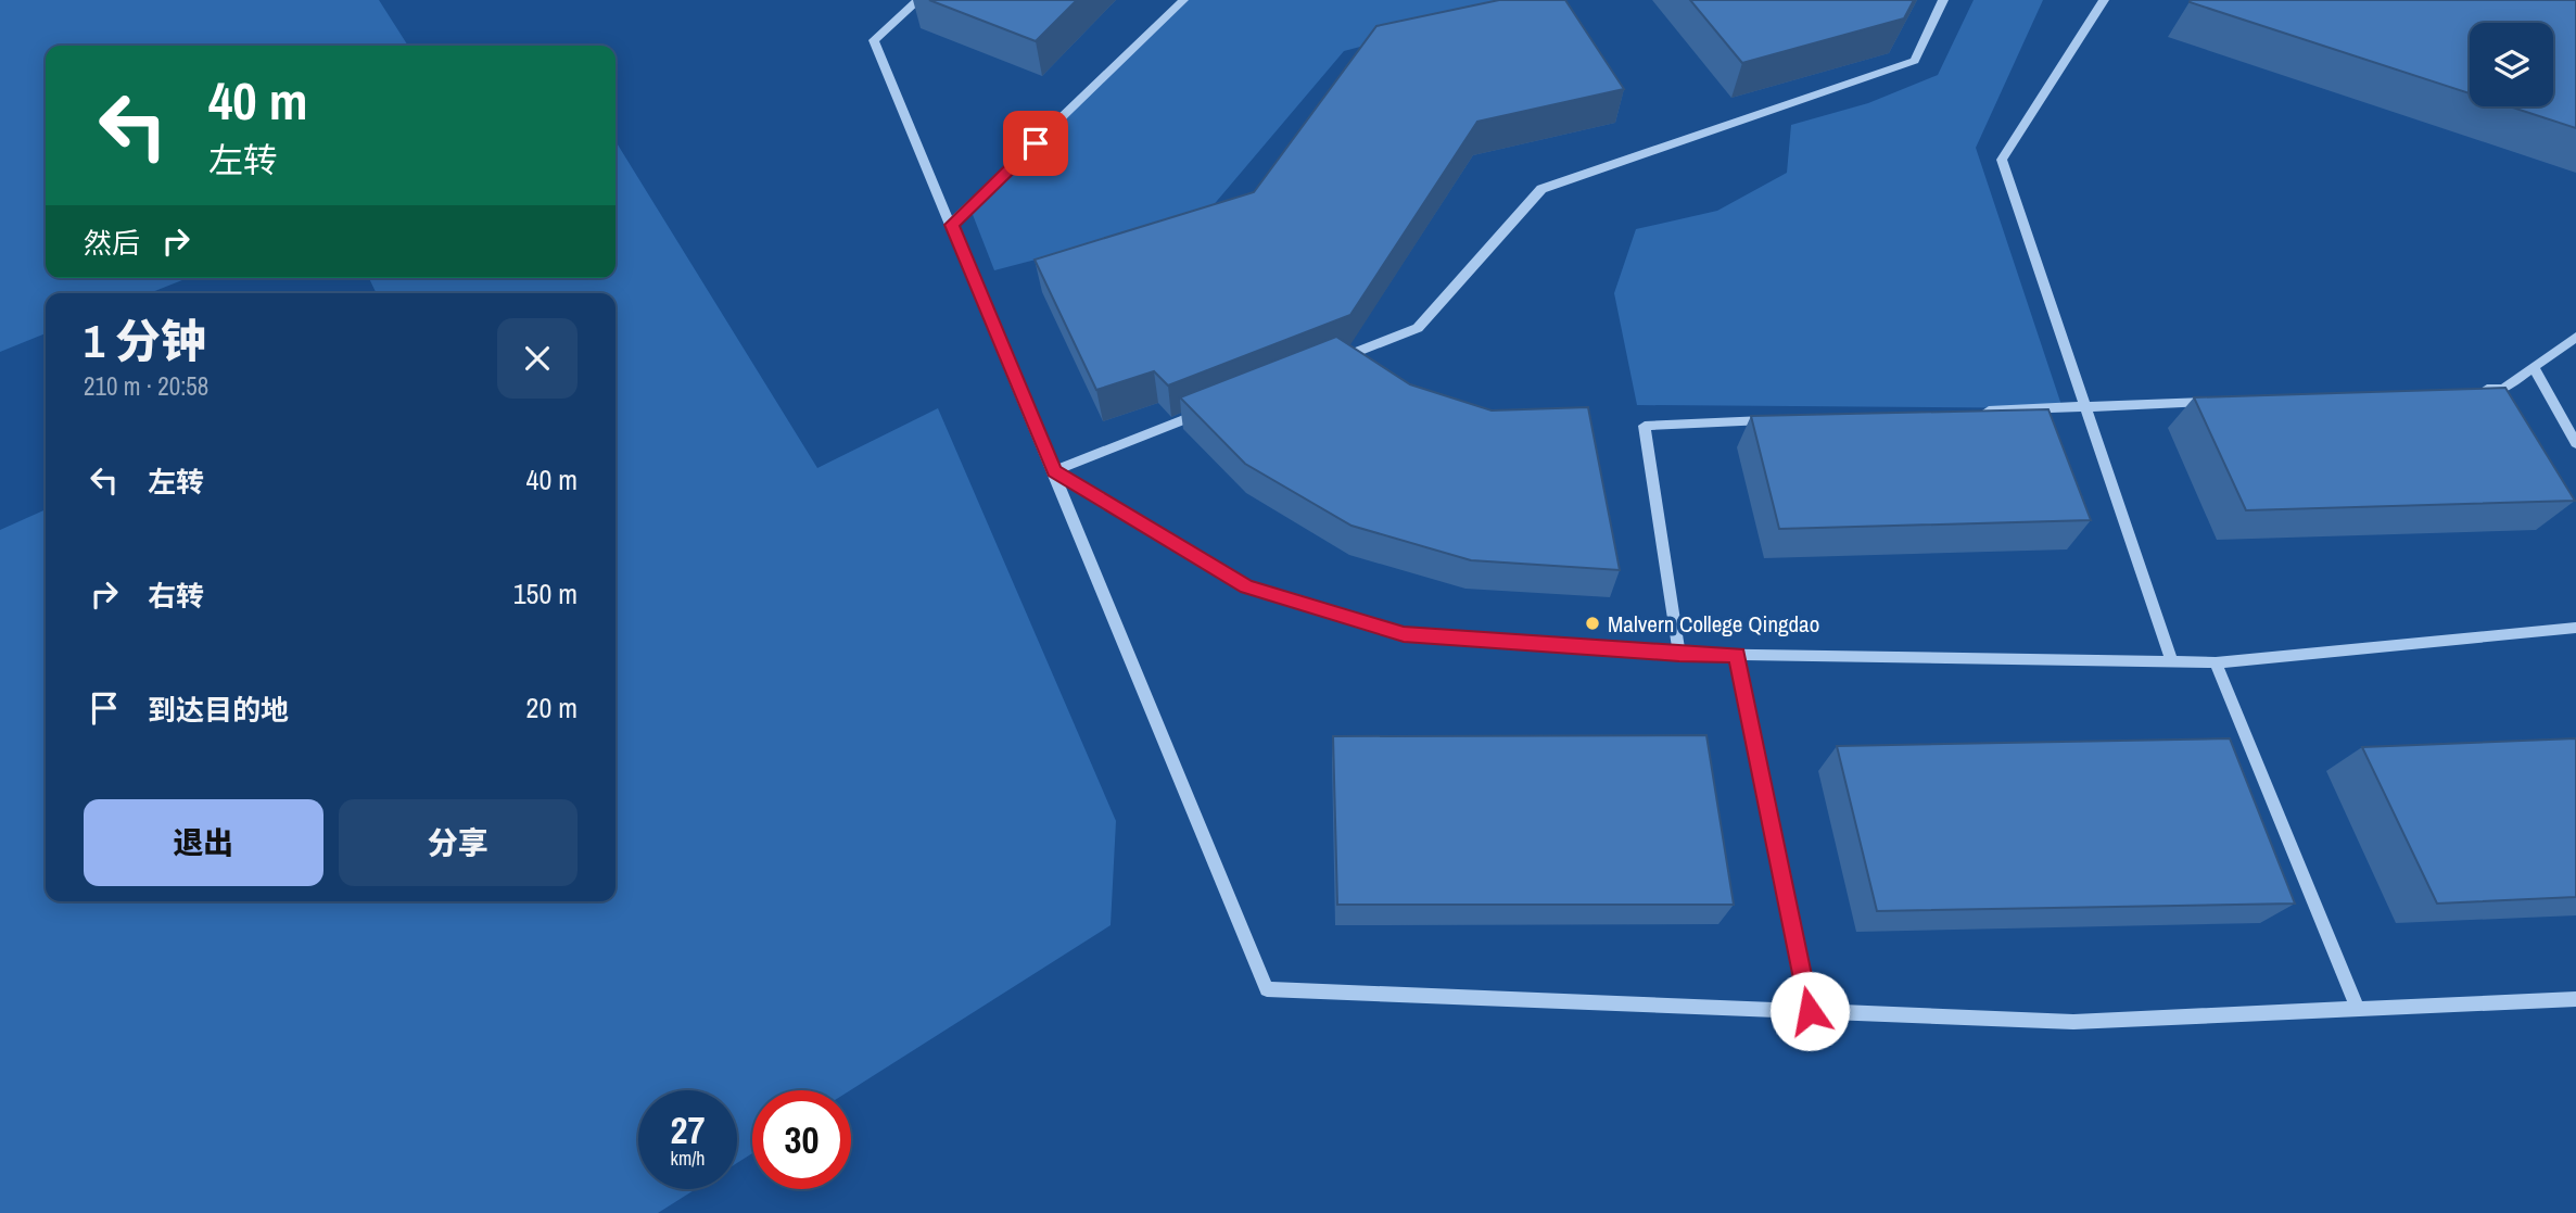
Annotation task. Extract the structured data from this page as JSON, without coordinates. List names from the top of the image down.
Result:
{
  "places": ["Malvern College Qingdao"],
  "page": {
    "turn": ["40 m", "左转"],
    "then": "然后",
    "heading": ["1 分钟", "210 m · 20:58"],
    "list": [
      {
        "name": "左转",
        "value": "40 m"
      },
      {
        "name": "右转",
        "value": "150 m"
      },
      {
        "name": "到达目的地",
        "value": "20 m"
      }
    ],
    "buttons": ["退出", "分享"],
    "speed": "27 km/h",
    "limit": "30"
  }
}
